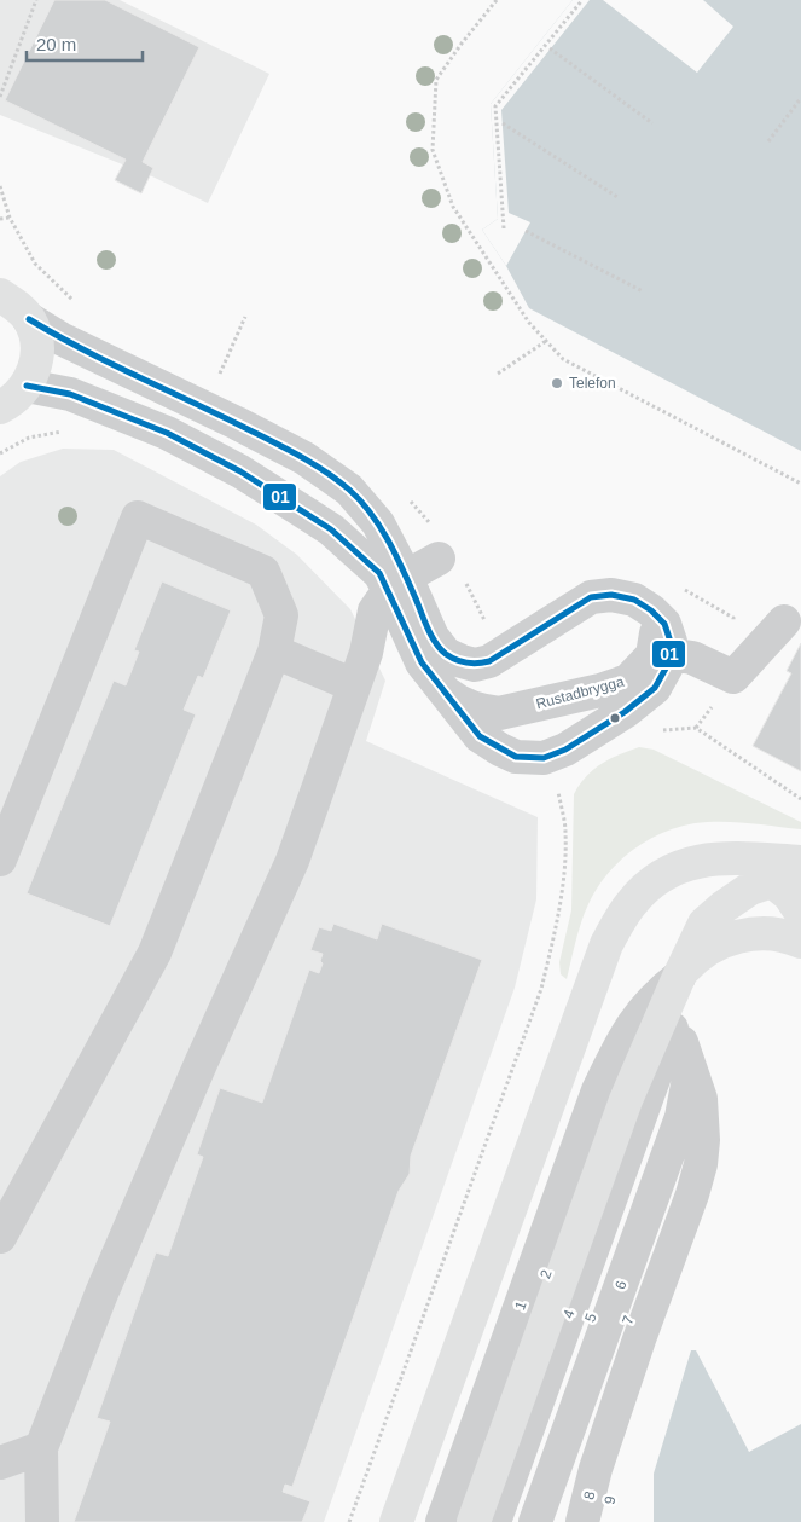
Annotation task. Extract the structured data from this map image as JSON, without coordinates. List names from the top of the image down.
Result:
{
  "streets": {
    "lane": [
      "Rustadbrygga",
      "2",
      "6",
      "1",
      "4",
      "5",
      "7",
      "8",
      "9"
    ]
  },
  "crossings": [
    ["2", "1"],
    ["6", "4"],
    ["6", "5"],
    ["6", "7"],
    ["4", "5"],
    ["4", "7"],
    ["5", "7"],
    ["8", "9"]
  ],
  "places": ["Telefon"],
  "lines": ["transit line 01"],
  "scale_bar": "20 m"
}
